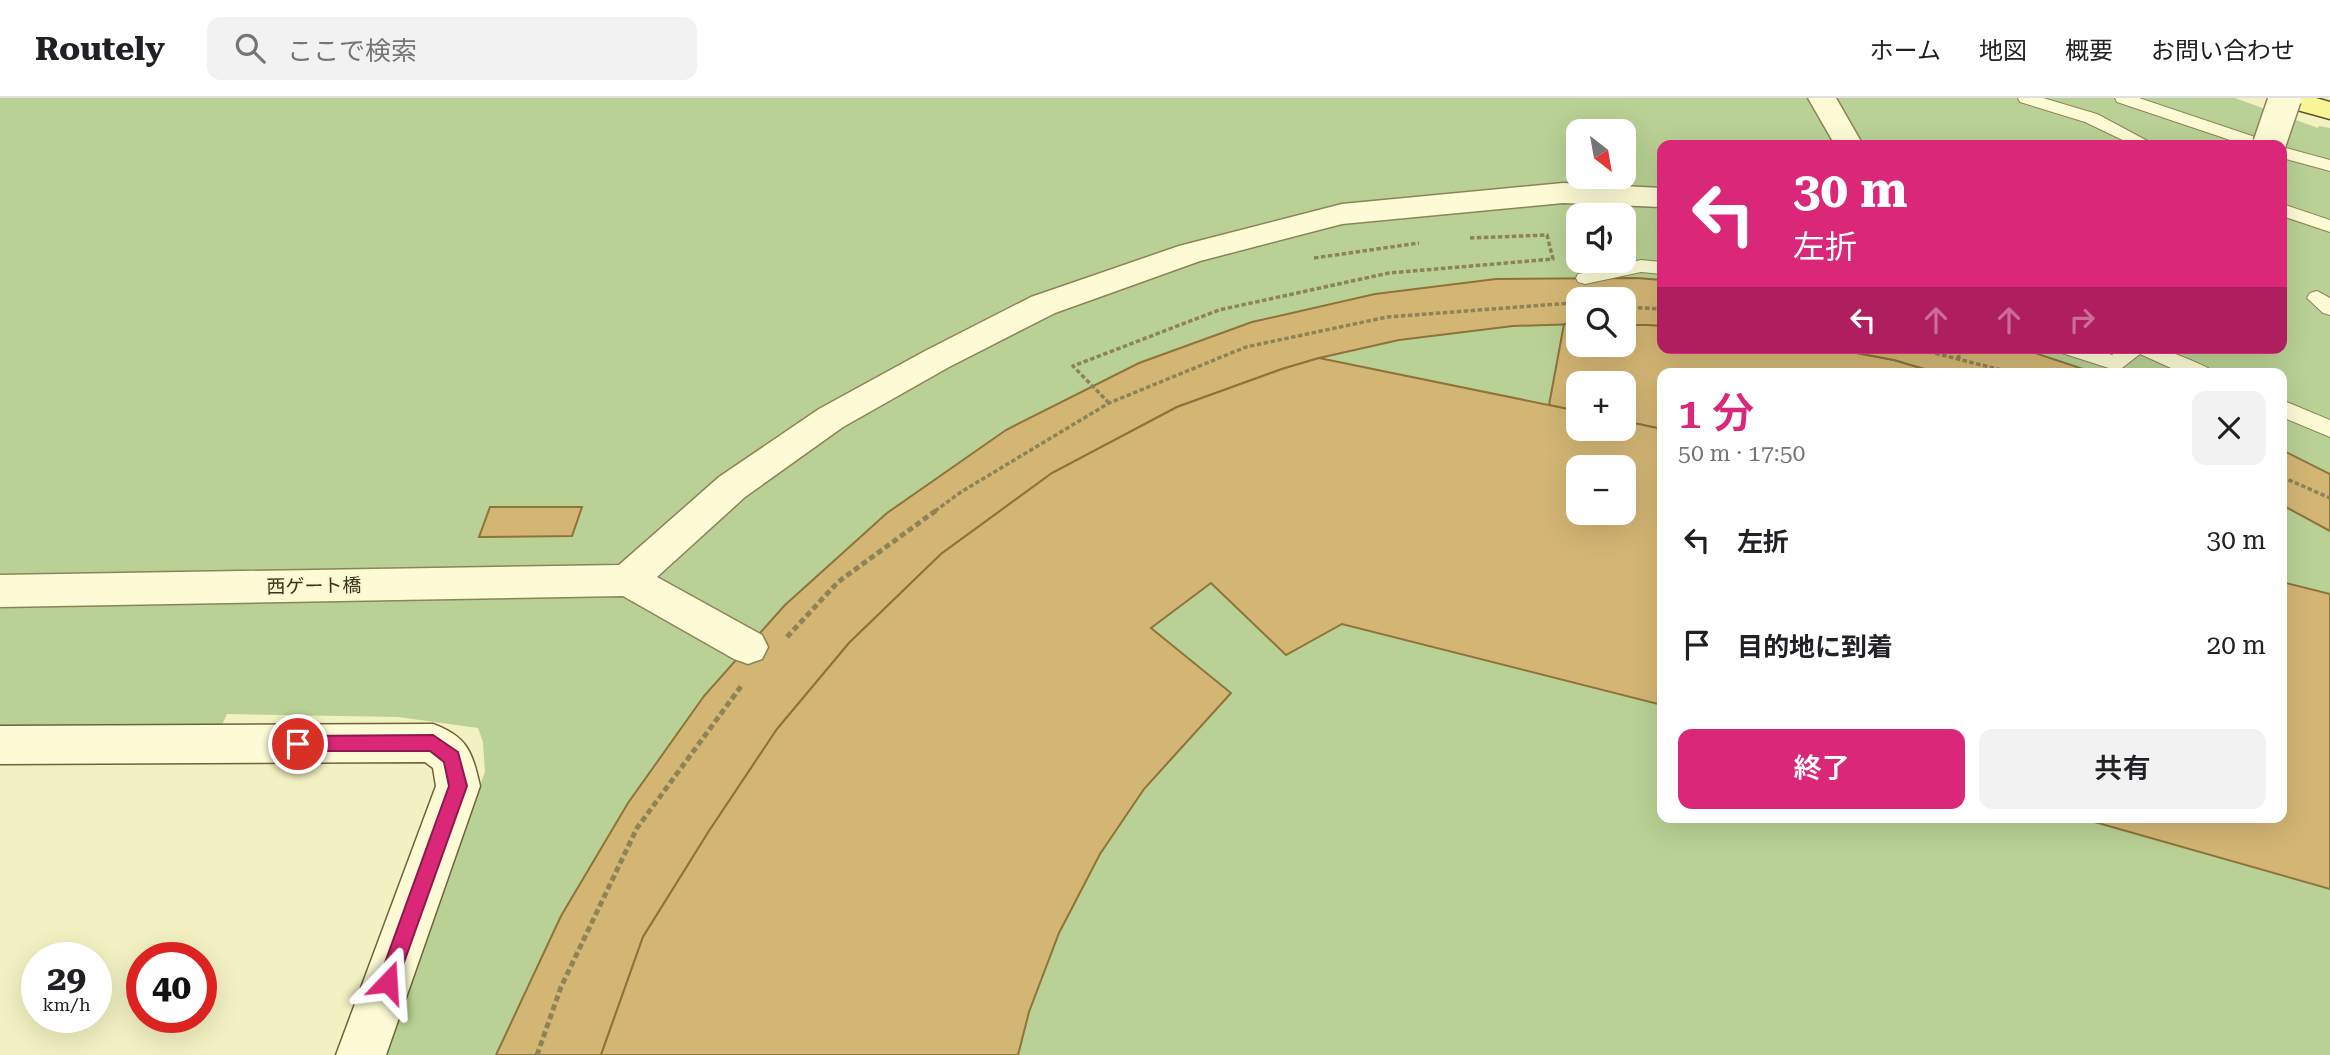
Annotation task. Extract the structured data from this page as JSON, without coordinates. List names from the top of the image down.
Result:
{
  "streets": {
    "street": ["西ゲート橋"]
  },
  "north": "bottom right",
  "page": {
    "header": "Routely",
    "search": "ここで検索",
    "nav": [
      "ホーム",
      "地図",
      "概要",
      "お問い合わせ"
    ],
    "map_buttons": ["+", "−"],
    "turn": ["30 m", "左折"],
    "heading": ["1 分", "50 m · 17:50"],
    "list": [
      {
        "name": "左折",
        "value": "30 m"
      },
      {
        "name": "目的地に到着",
        "value": "20 m"
      }
    ],
    "buttons": ["終了", "共有"],
    "speed": "29 km/h",
    "limit": "40"
  }
}
